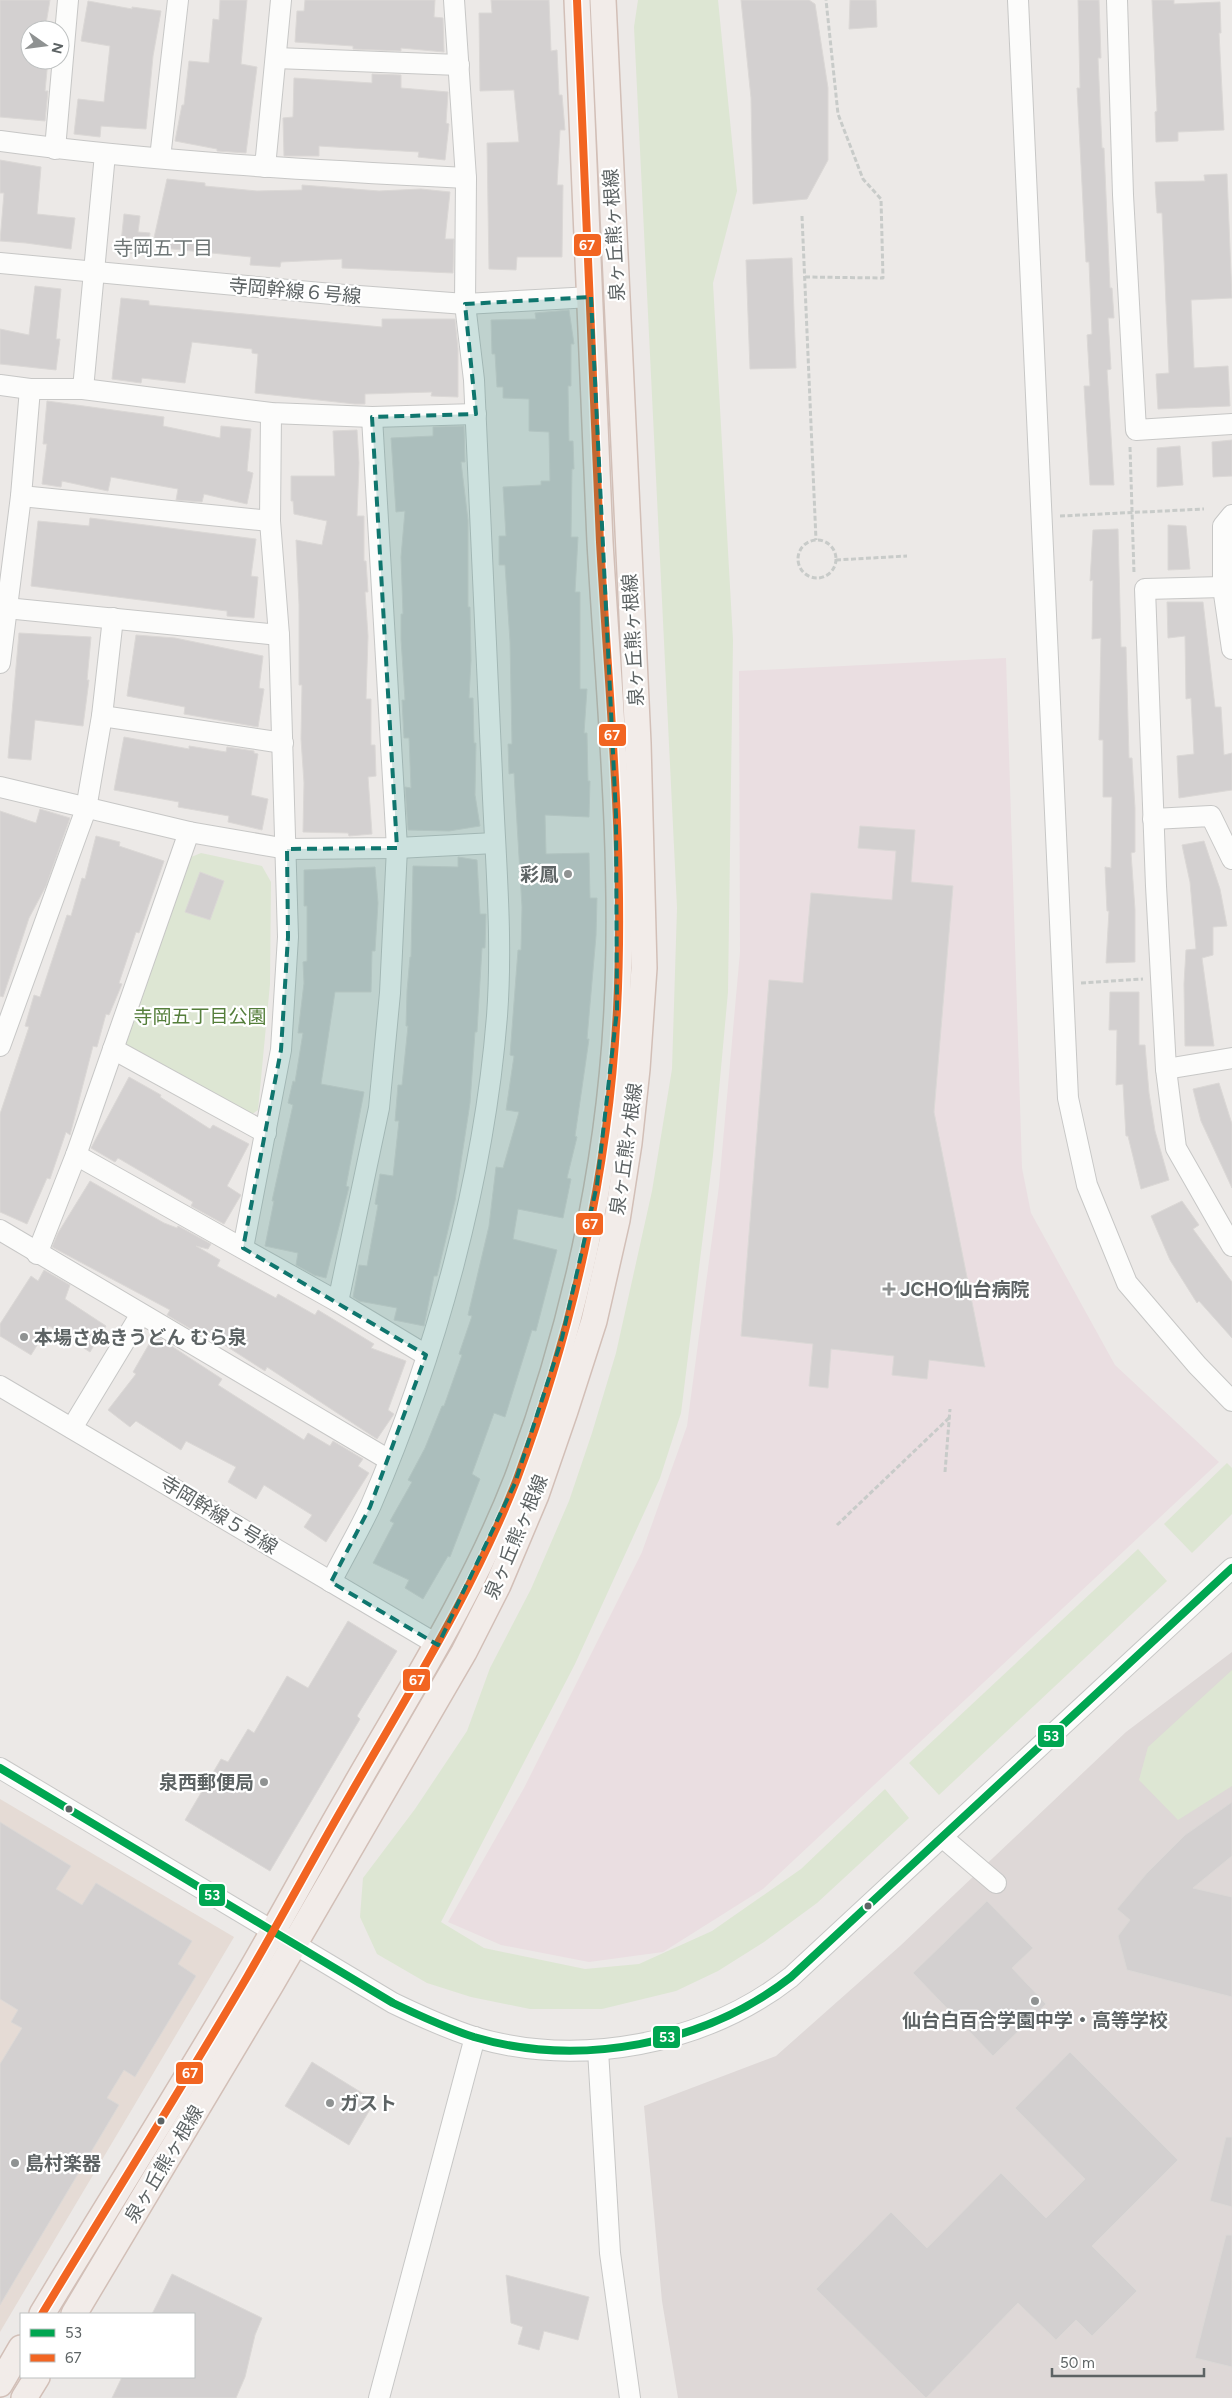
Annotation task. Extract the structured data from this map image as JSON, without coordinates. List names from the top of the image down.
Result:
{
  "streets": {
    "main road": ["泉ヶ丘熊ヶ根線"],
    "street": ["寺岡幹線６号線", "寺岡幹線５号線"]
  },
  "crossings": [
    ["泉ヶ丘熊ヶ根線", "寺岡幹線６号線"],
    ["泉ヶ丘熊ヶ根線", "寺岡幹線５号線"]
  ],
  "districts": ["寺岡五丁目"],
  "parks": ["寺岡五丁目公園"],
  "places": {
    "other": [
      "彩鳳",
      "本場さぬきうどん むら泉",
      "泉西郵便局",
      "仙台白百合学園中学・高等学校",
      "ガスト",
      "島村楽器"
    ],
    "health": ["JCHO仙台病院"]
  },
  "lines": ["transit line 67", "transit line 53"],
  "legend": ["53", "67"],
  "scale_bar": "50 m",
  "north": "right"
}
